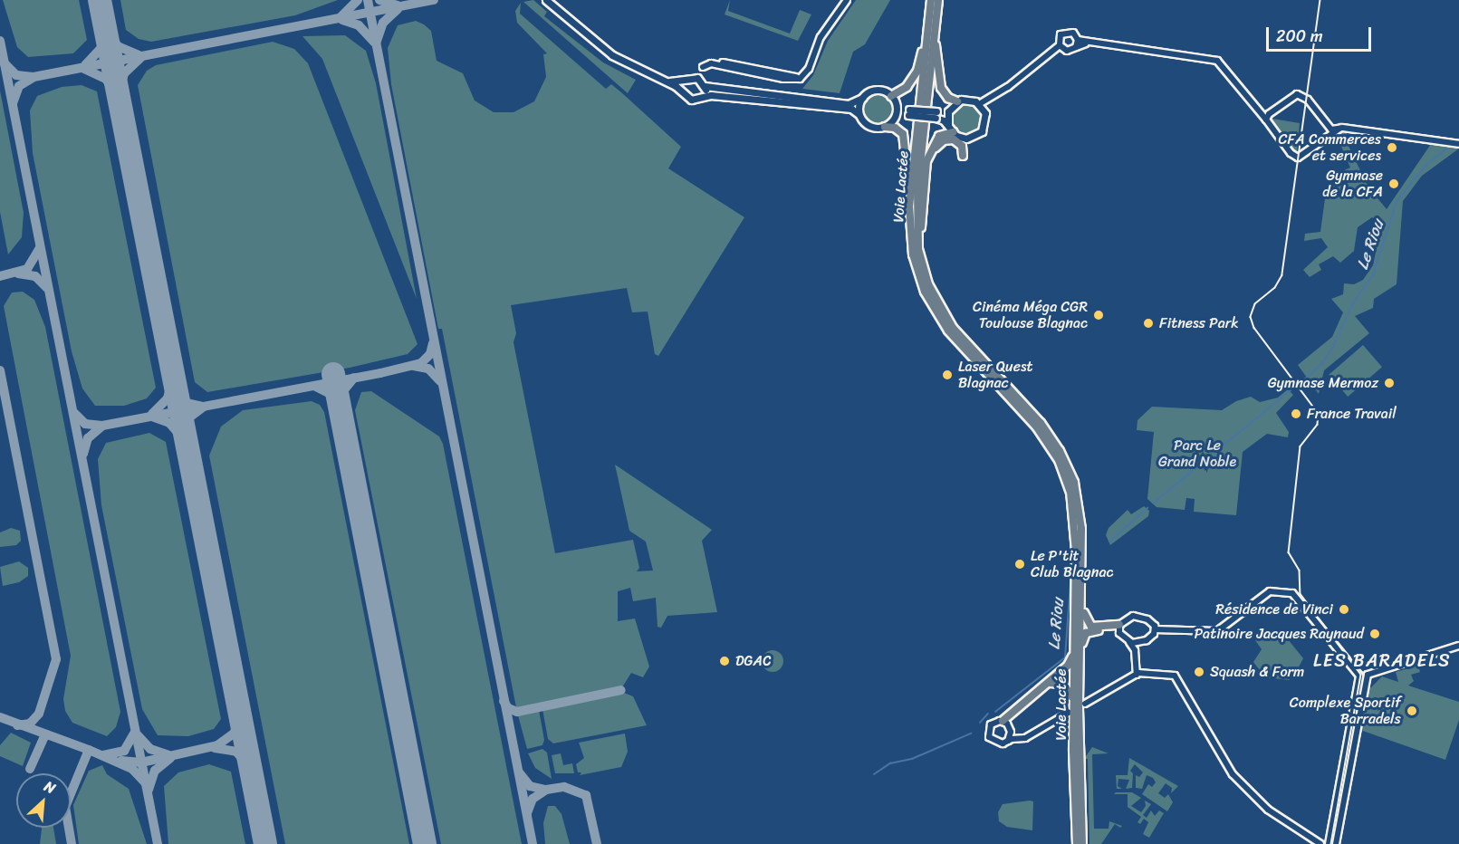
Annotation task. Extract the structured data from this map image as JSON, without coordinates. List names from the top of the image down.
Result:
{
  "streets": {
    "highway": ["Voie Lactée"]
  },
  "districts": ["LES BARADELS"],
  "water": ["Le Riou"],
  "parks": ["Parc Le Grand Noble"],
  "places": [
    "CFA Commerces et services",
    "Gymnase de la CFA",
    "Cinéma Méga CGR Toulouse Blagnac",
    "Fitness Park",
    "Laser Quest Blagnac",
    "Gymnase Mermoz",
    "France Travail",
    "Le P'tit Club Blagnac",
    "Résidence de Vinci",
    "Patinoire Jacques Raynaud",
    "DGAC",
    "Squash & Form",
    "Complexe Sportif Barradels"
  ],
  "scale_bar": "200 m",
  "north": "top right"
}
